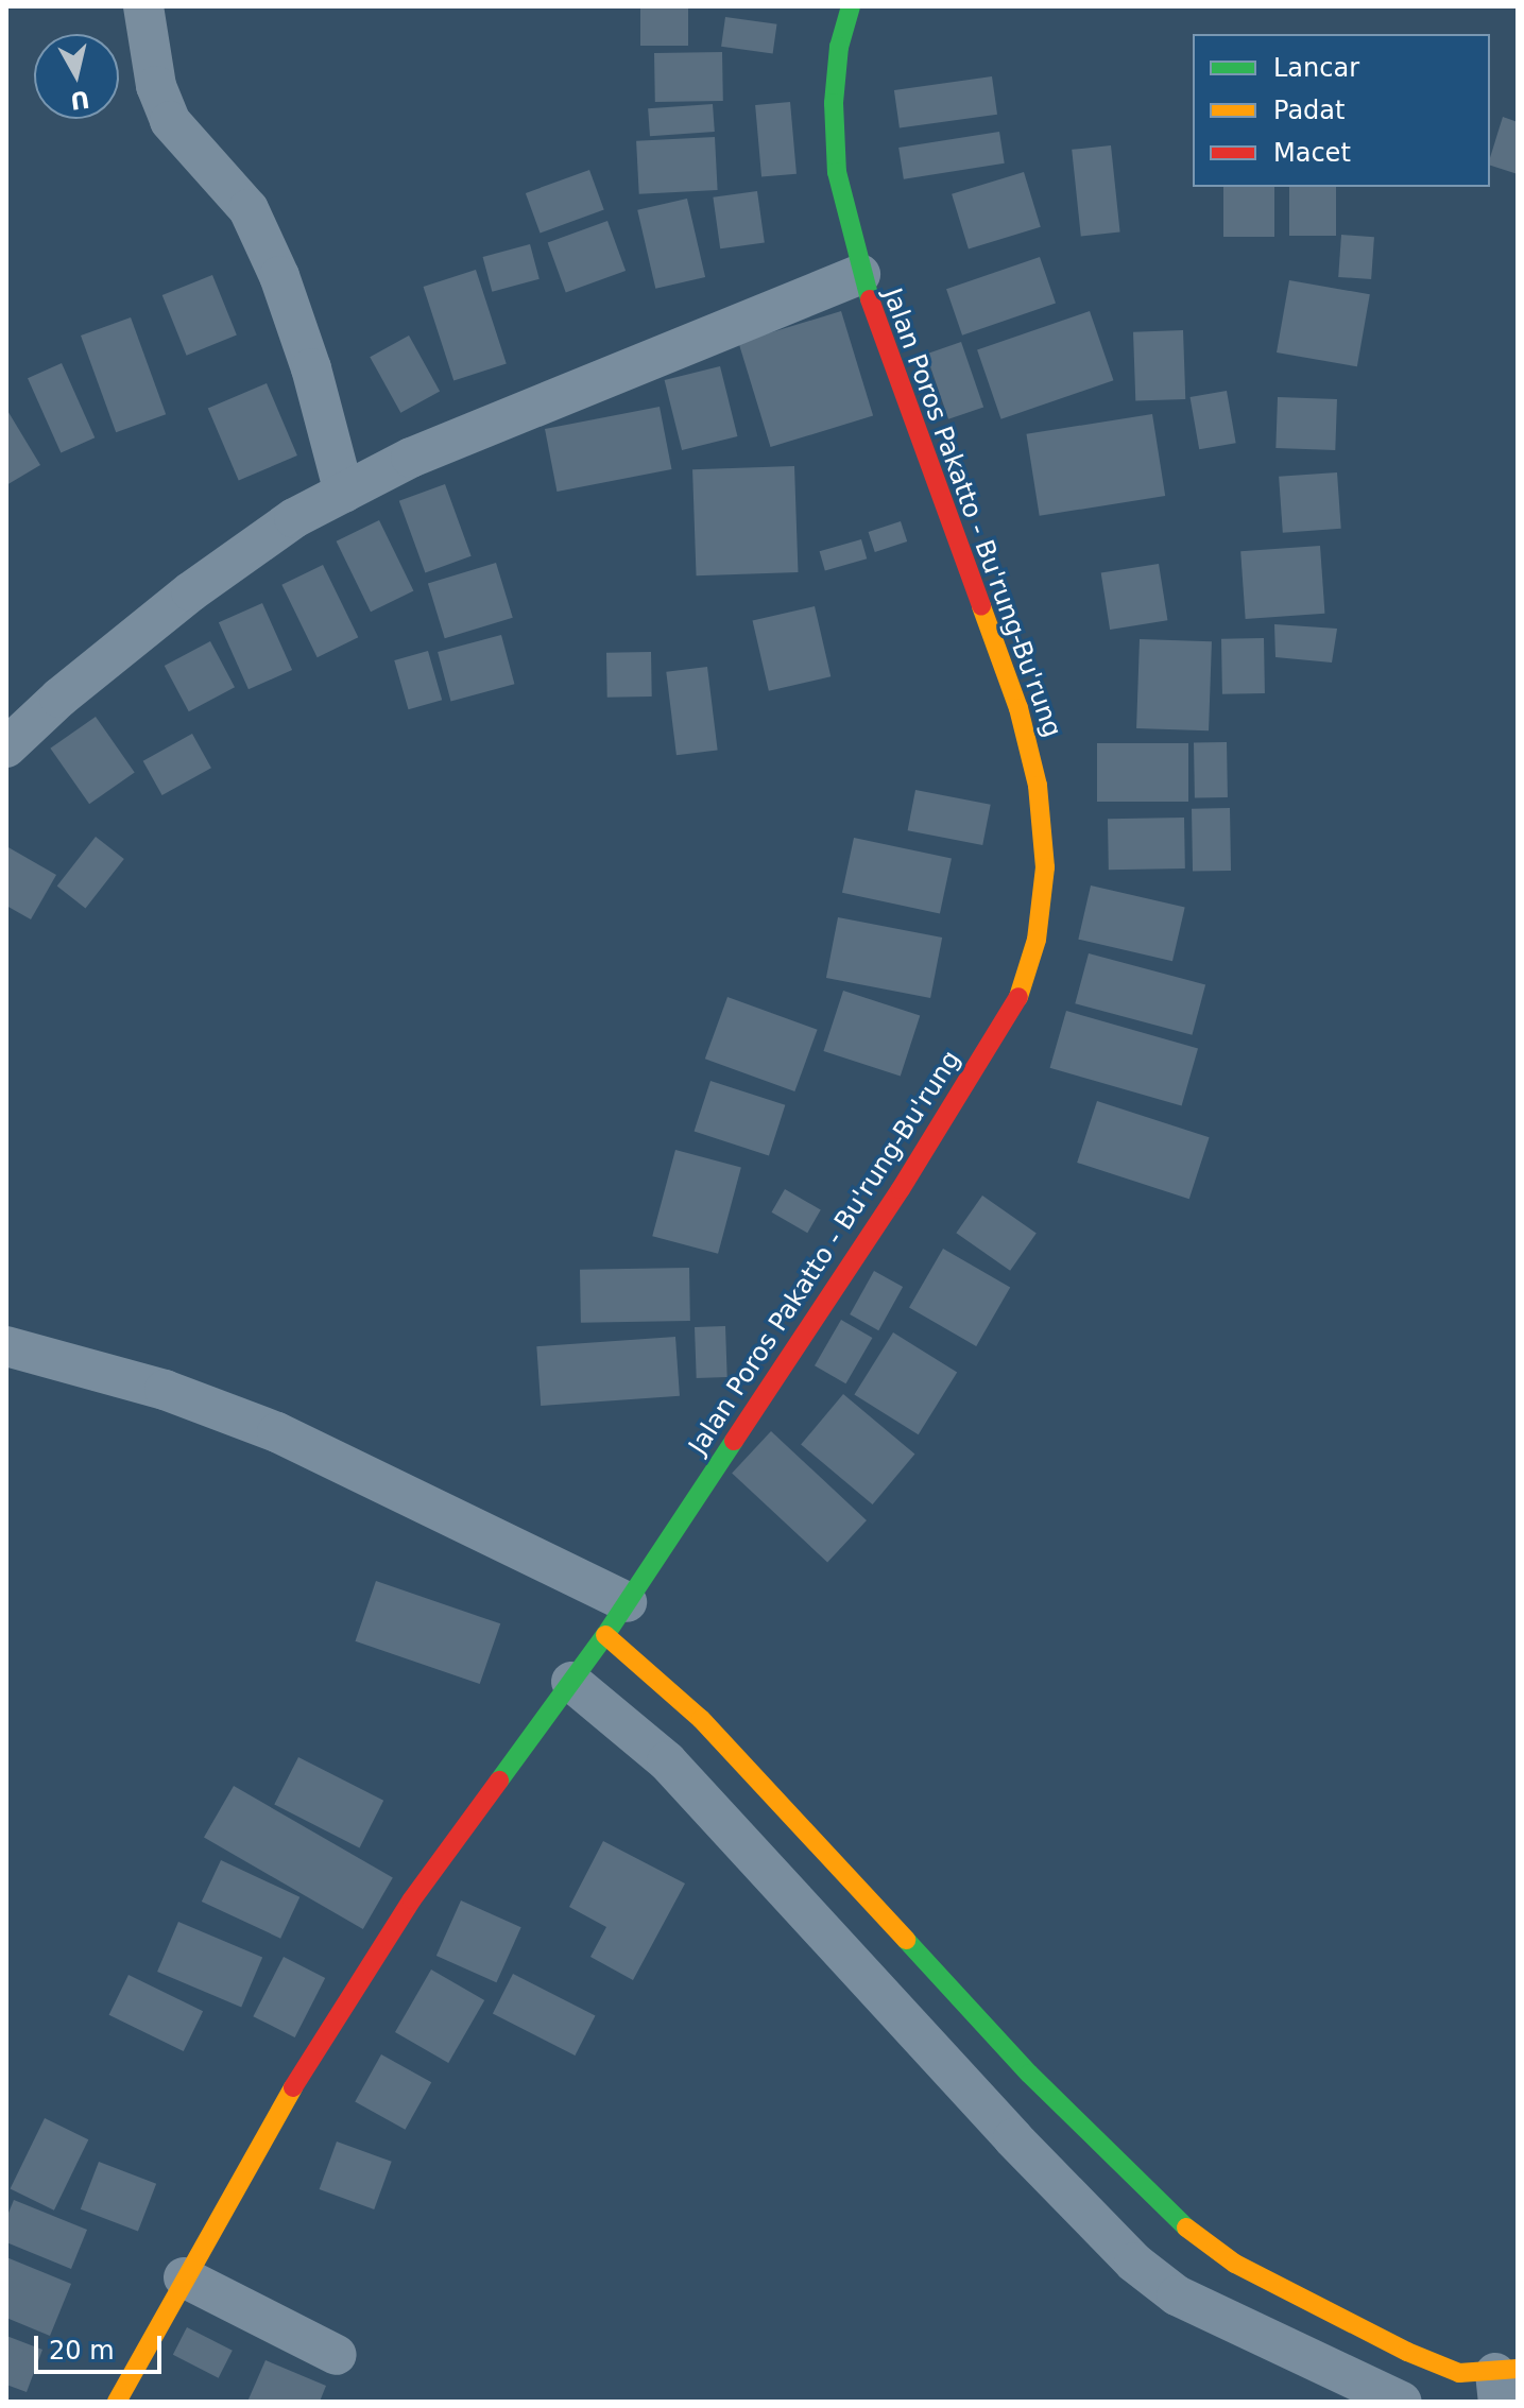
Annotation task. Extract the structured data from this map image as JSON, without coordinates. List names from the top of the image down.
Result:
{
  "streets": {
    "main road": ["Jalan Poros Pakatto - Bu'rung-Bu'rung"]
  },
  "legend": ["Lancar", "Padat", "Macet"],
  "scale_bar": "20 m",
  "north": "bottom"
}
